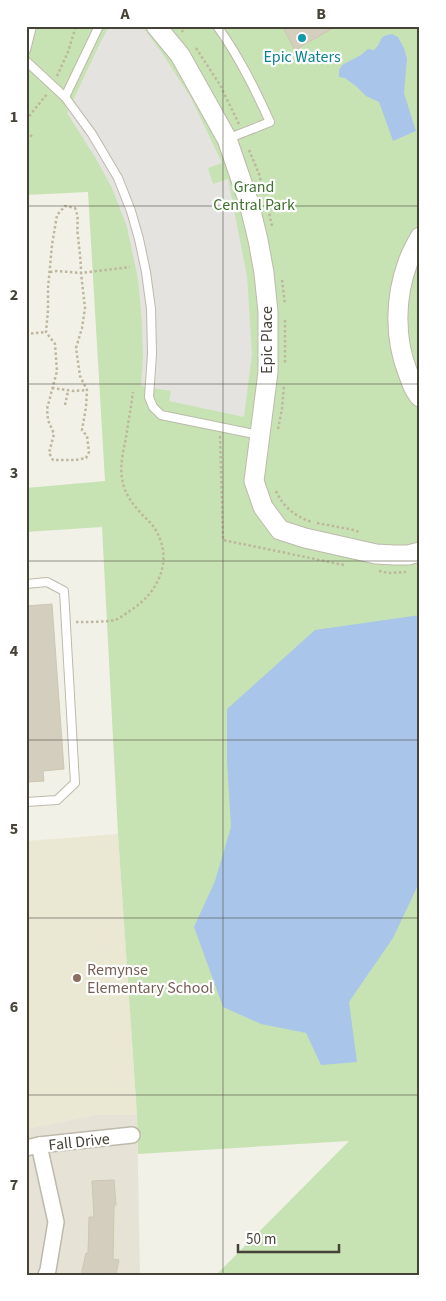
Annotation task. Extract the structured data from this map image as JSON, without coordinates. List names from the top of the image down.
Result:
{
  "streets": {
    "street": ["Epic Place", "Fall Drive"]
  },
  "parks": ["Grand Central Park"],
  "places": ["Epic Waters", "Remynse Elementary School"],
  "scale_bar": "50 m",
  "grid": {
    "columns": ["A", "B"],
    "rows": [
      "1",
      "2",
      "3",
      "4",
      "5",
      "6",
      "7"
    ]
  }
}
